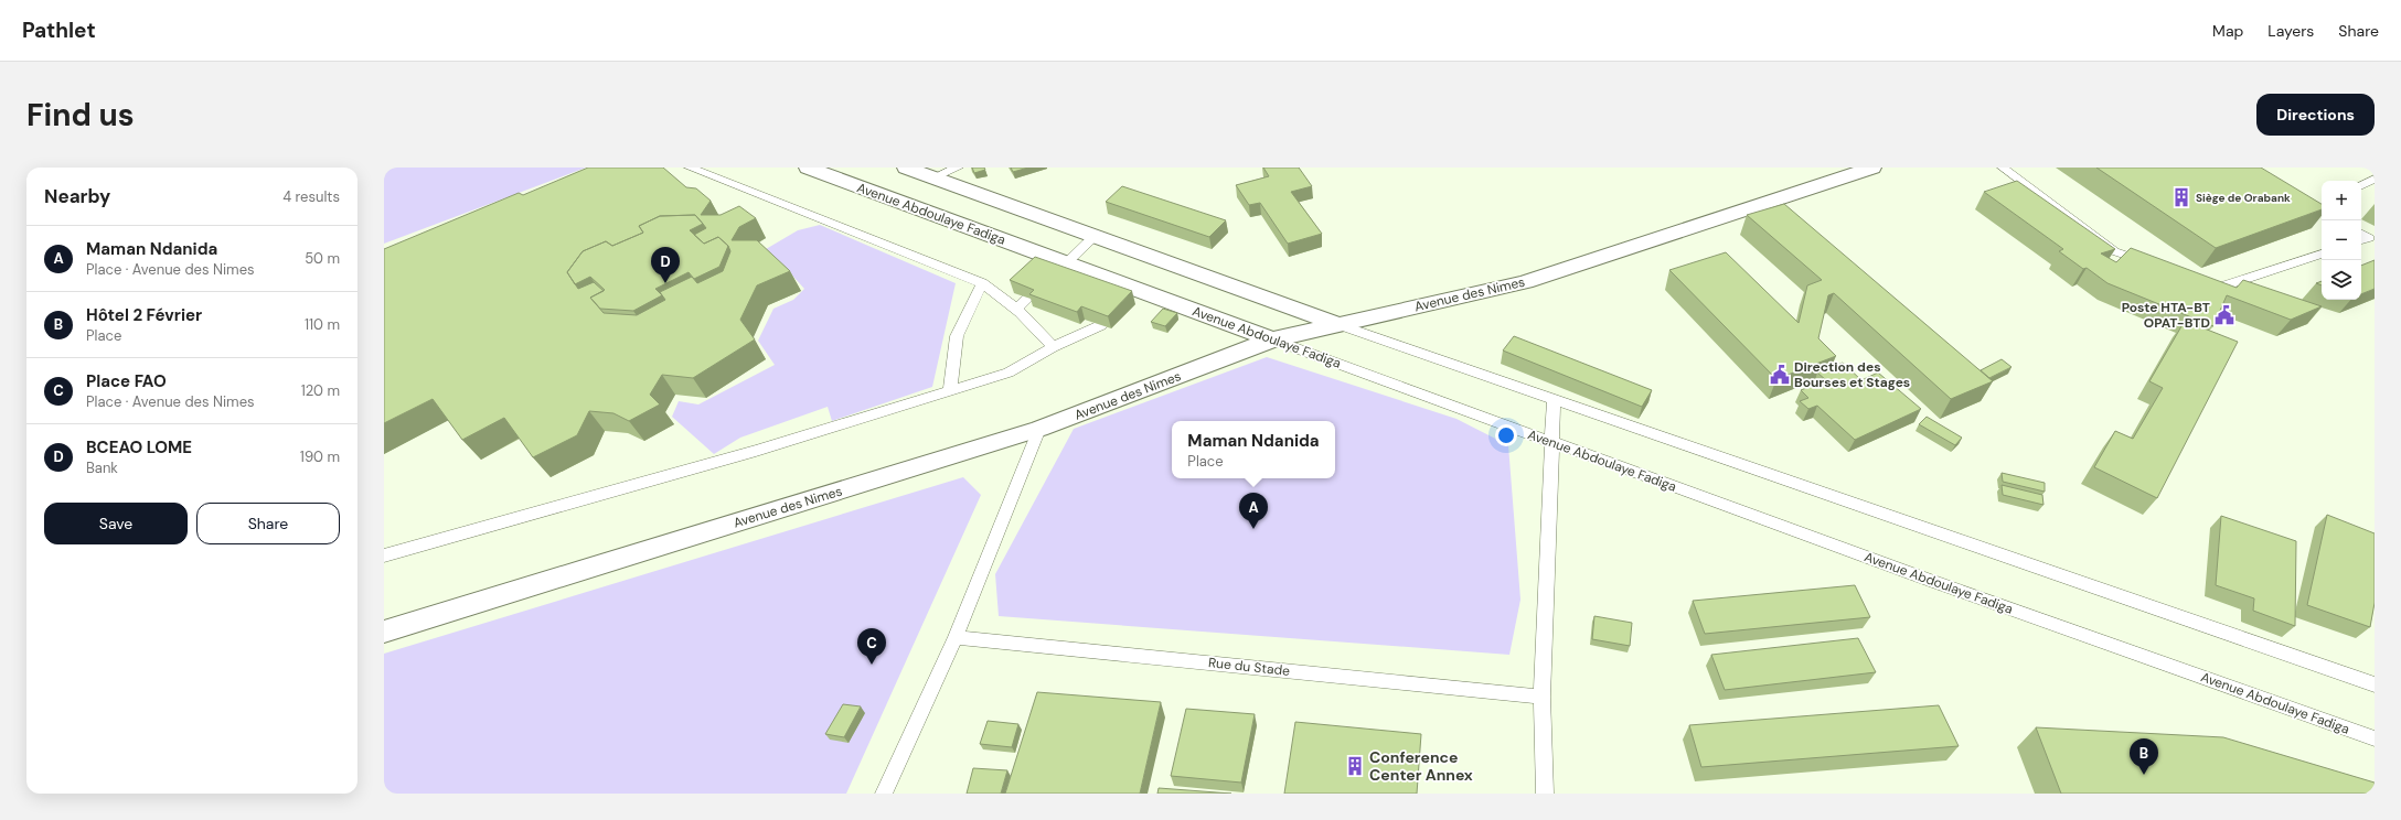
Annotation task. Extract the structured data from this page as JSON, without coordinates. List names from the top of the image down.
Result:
{
  "streets": {
    "street": ["Avenue Abdoulaye Fadiga", "Avenue des Nimes"],
    "lane": ["Rue du Stade"]
  },
  "crossings": [
    ["Avenue Abdoulaye Fadiga", "Avenue des Nimes"]
  ],
  "places": {
    "building": ["Siège de Orabank", "Conference Center Annex"],
    "public building": ["Poste HTA-BT OPAT-BTD", "Direction des Bourses et Stages"]
  },
  "page": {
    "header": "Pathlet",
    "nav": ["Map", "Layers", "Share"],
    "buttons": [
      "Directions",
      ["Save", "Share"]
    ],
    "title": "Find us",
    "heading": ["Nearby", "4 results"],
    "map_buttons": ["+", "−"],
    "list": [
      {
        "mark": "A",
        "name": "Maman Ndanida",
        "note": "Place · Avenue des Nimes",
        "value": "50 m"
      },
      {
        "mark": "B",
        "name": "Hôtel 2 Février",
        "note": "Place",
        "value": "110 m"
      },
      {
        "mark": "C",
        "name": "Place FAO",
        "note": "Place · Avenue des Nimes",
        "value": "120 m"
      },
      {
        "mark": "D",
        "name": "BCEAO LOME",
        "note": "Bank",
        "value": "190 m"
      }
    ],
    "pins": [
      "D",
      "A",
      "C",
      "B"
    ],
    "popup": ["Maman Ndanida", "Place"]
  }
}
